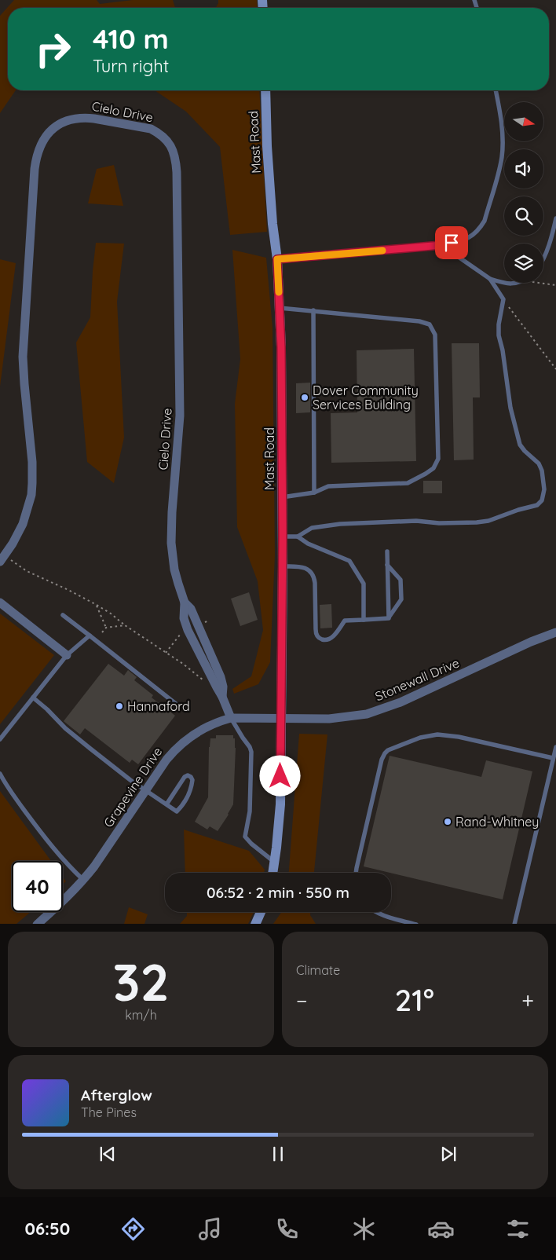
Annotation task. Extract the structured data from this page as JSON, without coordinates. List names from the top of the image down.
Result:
{
  "streets": {
    "street": [
      "Cielo Drive",
      "Mast Road",
      "Stonewall Drive",
      "Grapevine Drive"
    ]
  },
  "crossings": [
    ["Cielo Drive", "Grapevine Drive"],
    ["Mast Road", "Stonewall Drive"],
    ["Mast Road", "Grapevine Drive"],
    ["Stonewall Drive", "Grapevine Drive"]
  ],
  "places": ["Dover Community Services Building", "Hannaford", "Rand-Whitney"],
  "north": "right",
  "page": {
    "turn": ["410 m", "Turn right"],
    "limit": "40",
    "trip": "06:52 · 2 min · 550 m",
    "tile": [
      ["32", "km/h"],
      "Climate"
    ],
    "heat": ["−", "21°", "+"],
    "song": ["Afterglow", "The Pines"],
    "tabs": "06:50"
  }
}
